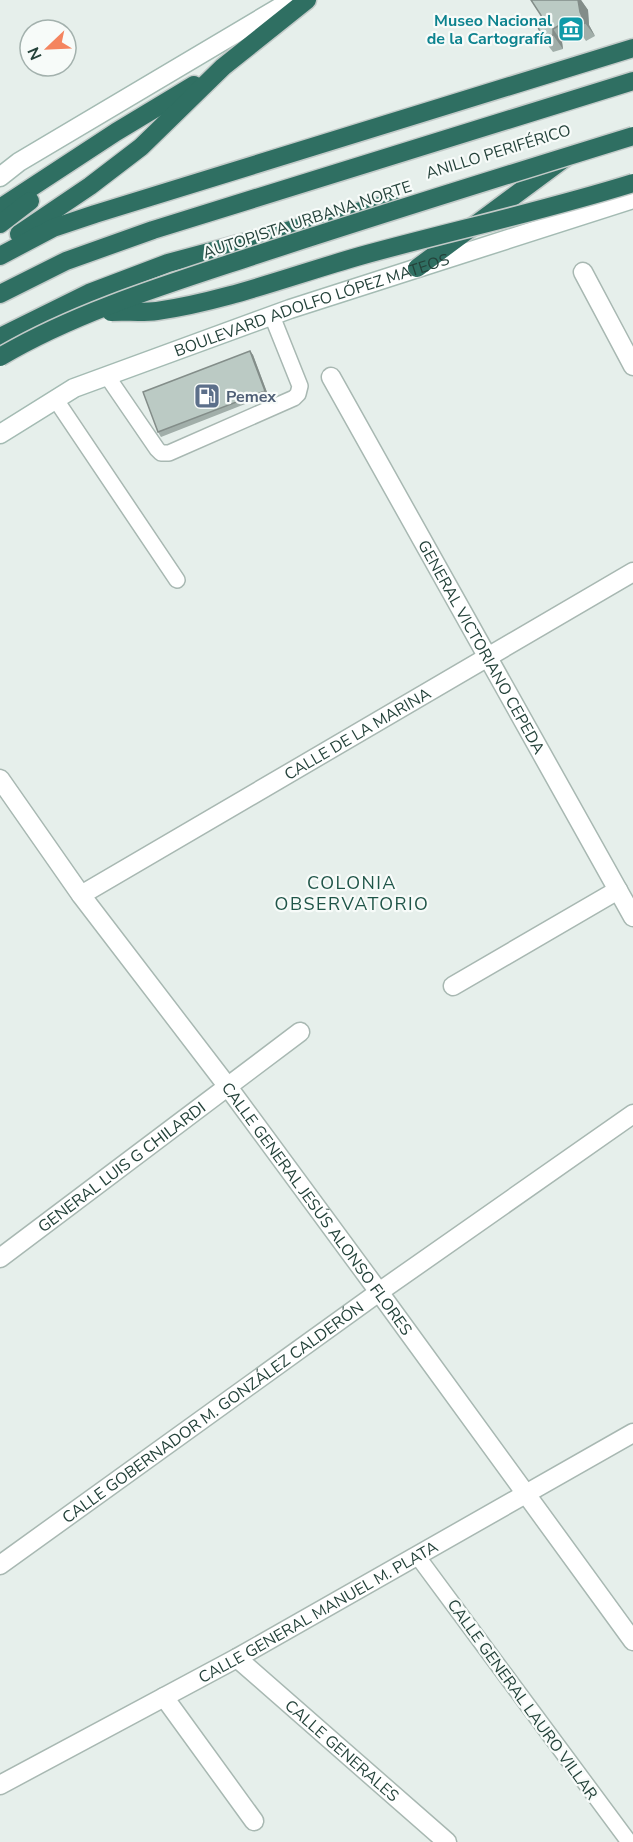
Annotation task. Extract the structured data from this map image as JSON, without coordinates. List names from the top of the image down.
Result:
{
  "streets": {
    "highway": ["ANILLO PERIFÉRICO", "AUTOPISTA URBANA NORTE"],
    "street": [
      "BOULEVARD ADOLFO LÓPEZ MATEOS",
      "GENERAL VICTORIANO CEPEDA",
      "CALLE DE LA MARINA",
      "GENERAL LUIS G CHILARDI",
      "CALLE GENERAL JESÚS ALONSO FLORES",
      "CALLE GOBERNADOR M. GONZÁLEZ CALDERÓN",
      "CALLE GENERAL MANUEL M. PLATA",
      "CALLE GENERALES"
    ],
    "lane": ["CALLE GENERAL LAURO VILLAR"]
  },
  "crossings": [
    ["GENERAL VICTORIANO CEPEDA", "CALLE DE LA MARINA"],
    ["CALLE DE LA MARINA", "CALLE GENERAL JESÚS ALONSO FLORES"],
    ["GENERAL LUIS G CHILARDI", "CALLE GENERAL JESÚS ALONSO FLORES"],
    ["CALLE GENERAL JESÚS ALONSO FLORES", "CALLE GOBERNADOR M. GONZÁLEZ CALDERÓN"],
    ["CALLE GENERAL JESÚS ALONSO FLORES", "CALLE GENERAL MANUEL M. PLATA"],
    ["CALLE GENERAL MANUEL M. PLATA", "CALLE GENERAL LAURO VILLAR"],
    ["CALLE GENERAL MANUEL M. PLATA", "CALLE GENERALES"]
  ],
  "districts": ["COLONIA OBSERVATORIO"],
  "places": {
    "museum": ["Museo Nacional de la Cartografía"],
    "fuel station": ["Pemex"]
  },
  "north": "bottom left"
}
